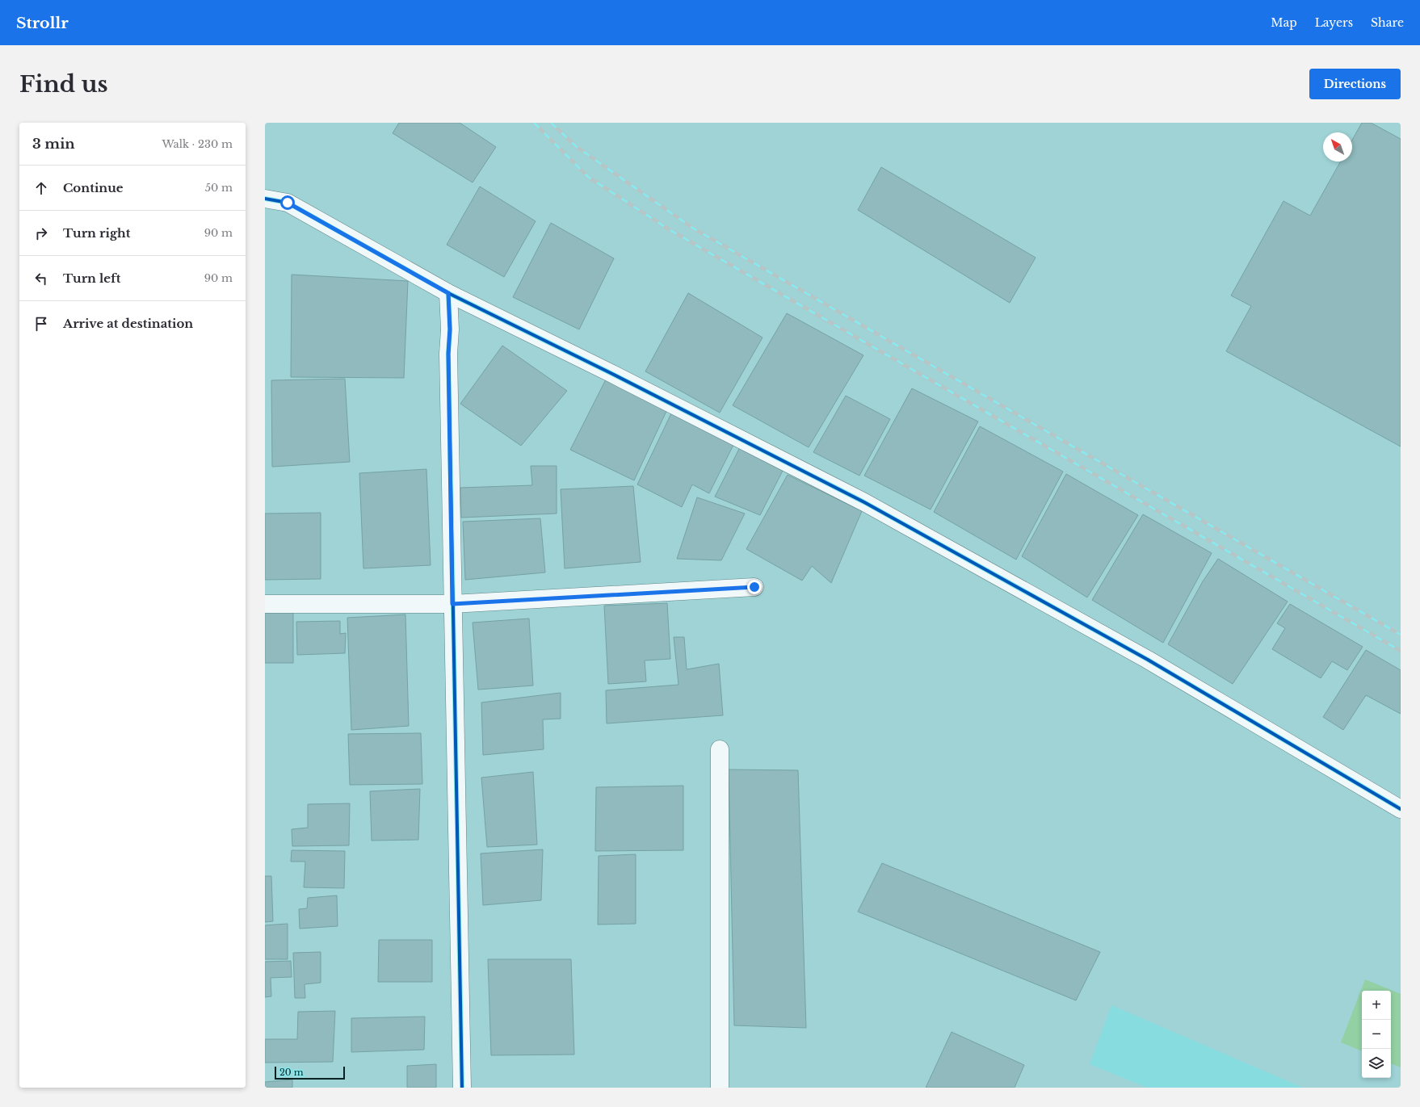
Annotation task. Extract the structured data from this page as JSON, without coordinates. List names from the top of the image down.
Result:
{
  "scale_bar": "20 m",
  "north": "top left",
  "page": {
    "header": "Strollr",
    "nav": ["Map", "Layers", "Share"],
    "buttons": "Directions",
    "title": "Find us",
    "heading": ["3 min", "Walk · 230 m"],
    "list": [
      ["Continue", "50 m"],
      ["Turn right", "90 m"],
      ["Turn left", "90 m"],
      "Arrive at destination"
    ],
    "map_buttons": ["+", "−"],
    "scale": "20 m"
  }
}
